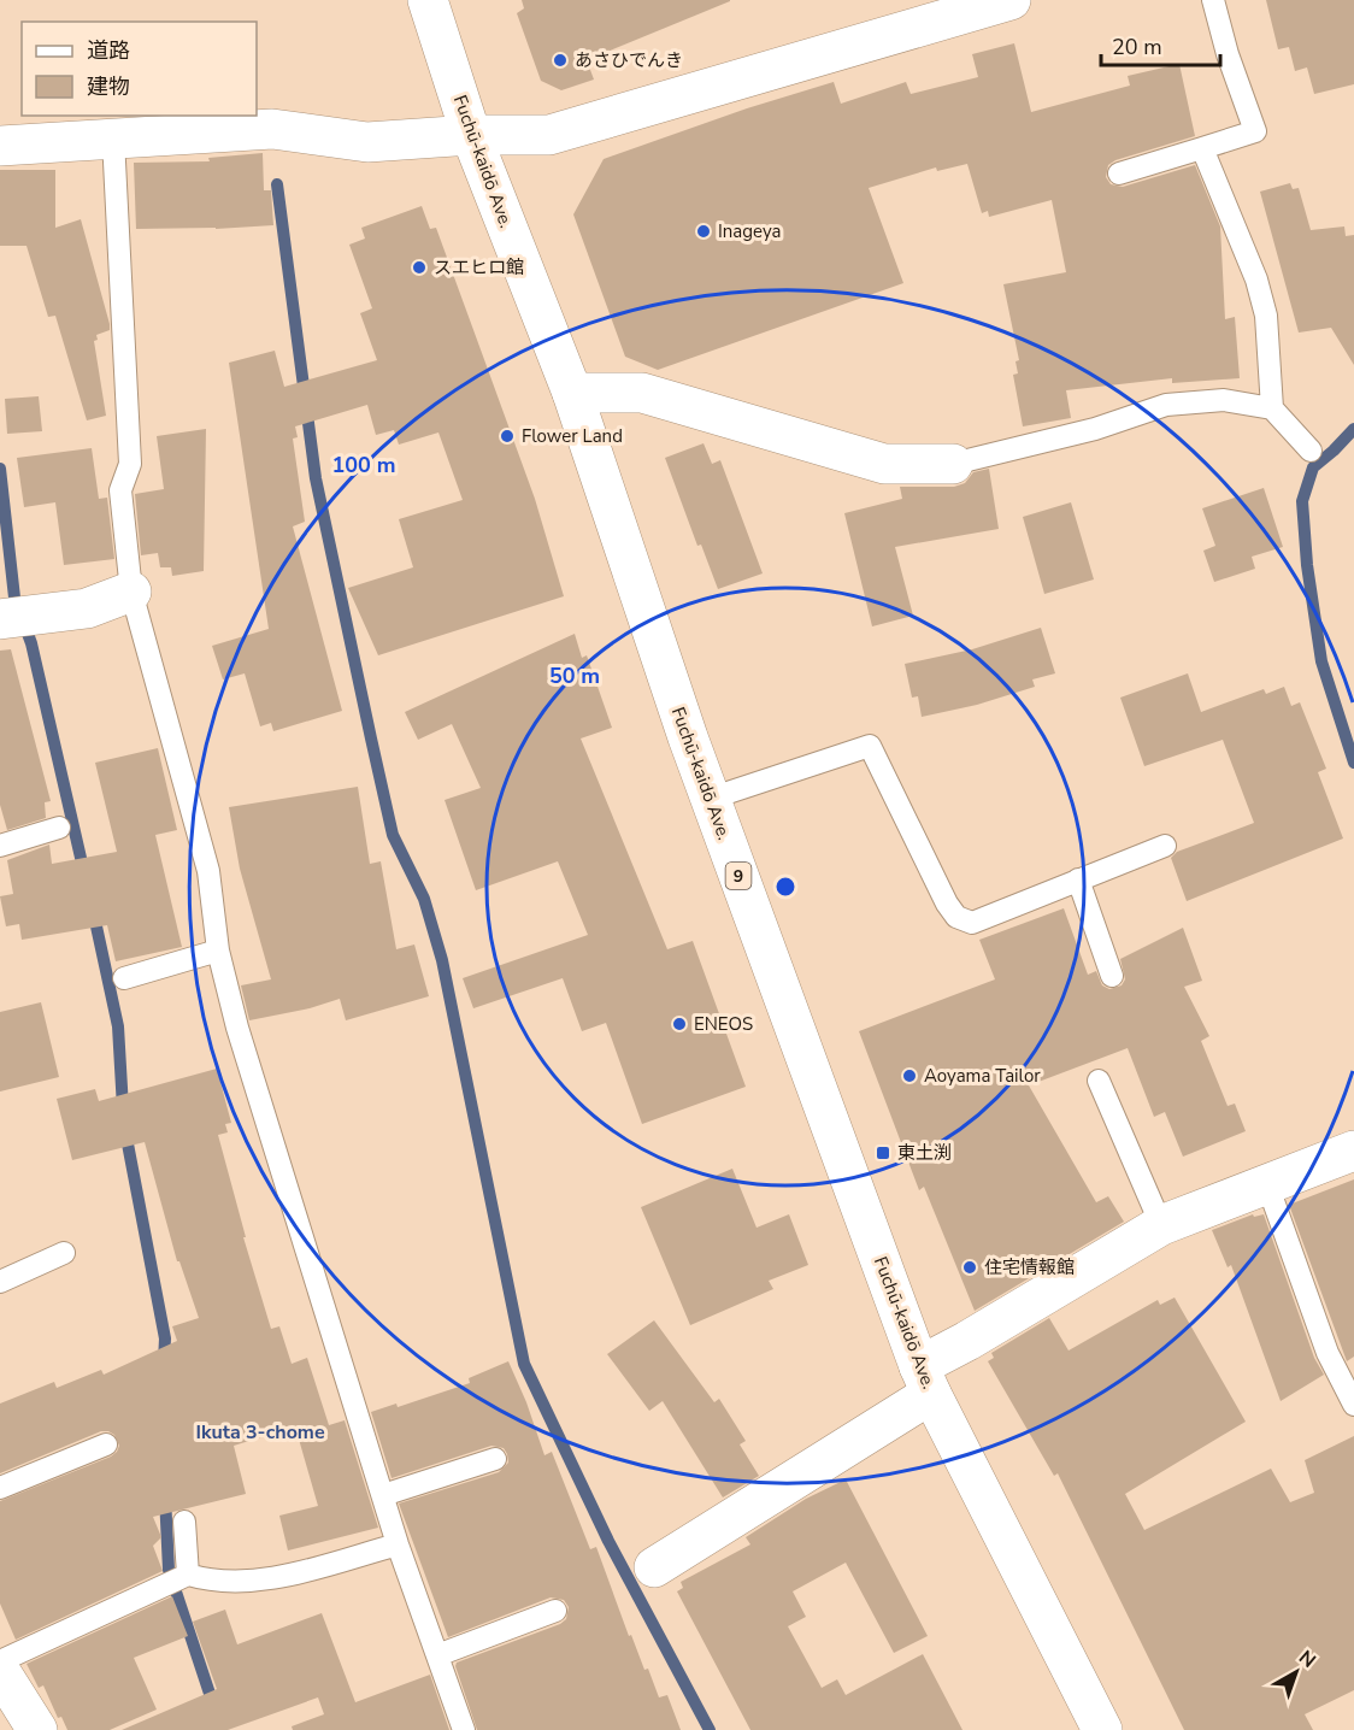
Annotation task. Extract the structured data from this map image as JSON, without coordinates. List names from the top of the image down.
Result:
{
  "streets": {
    "street": ["Fuchū-kaidō Ave.", "9"]
  },
  "districts": ["Ikuta 3-chome"],
  "places": {
    "other": [
      "あさひでんき",
      "Inageya",
      "スエヒロ館",
      "Flower Land",
      "ENEOS",
      "Aoyama Tailor",
      "住宅情報館"
    ],
    "transit": ["東土渕"]
  },
  "legend": ["道路", "建物"],
  "scale_bar": "20 m",
  "north": "top right",
  "rings": ["100 m", "50 m"]
}
